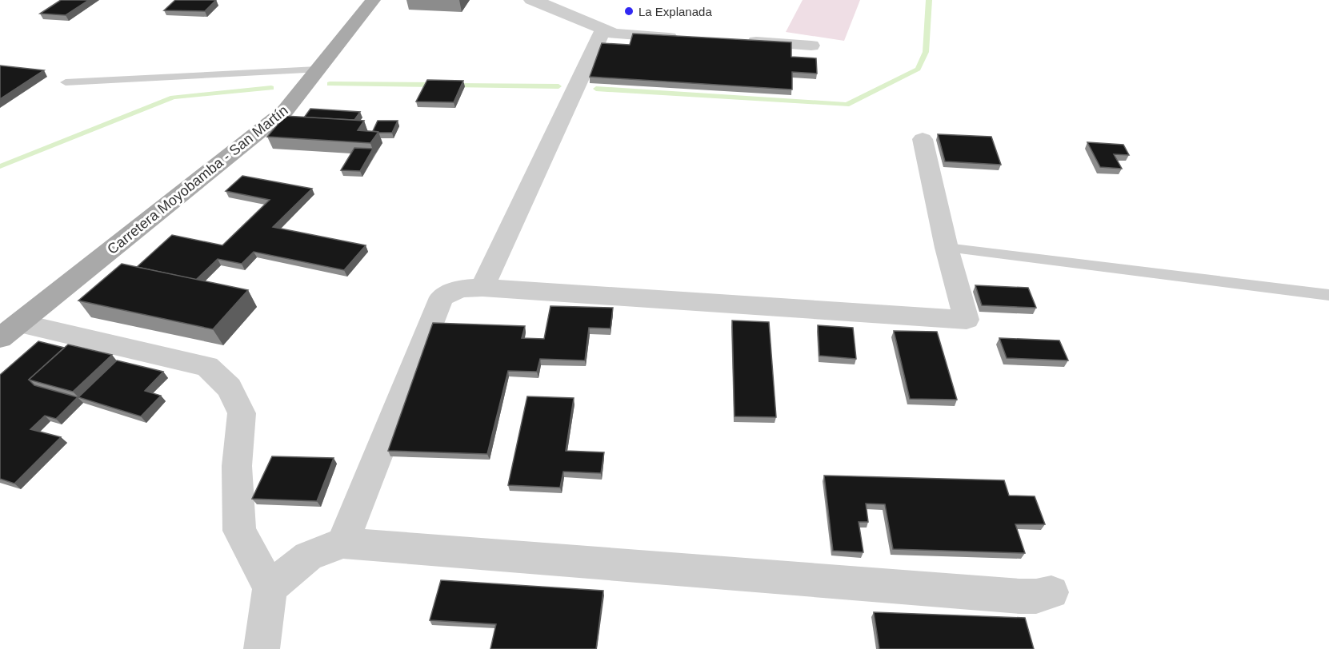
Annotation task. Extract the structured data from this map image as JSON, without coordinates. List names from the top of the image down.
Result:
{
  "streets": {
    "main road": ["Carretera Moyobamba - San Martín"]
  },
  "places": ["La Explanada"]
}
